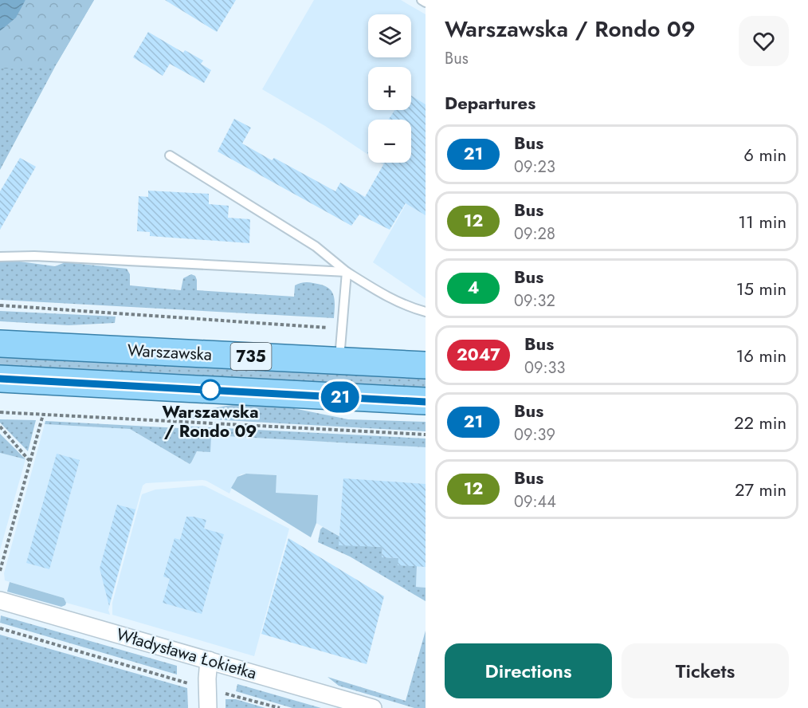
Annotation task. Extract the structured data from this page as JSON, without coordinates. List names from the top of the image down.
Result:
{
  "streets": {
    "main road": ["Warszawska", "735"],
    "street": ["Władysława Łokietka"]
  },
  "places": ["Warszawska / Rondo 09"],
  "lines": ["bus line 21"],
  "page": {
    "on_map": "21",
    "heading": [
      ["Warszawska / Rondo 09", "Bus"],
      "Departures"
    ],
    "map_buttons": ["+", "−"],
    "list": [
      {
        "mark": "21",
        "name": "Bus",
        "note": "09:23",
        "value": "6 min"
      },
      {
        "mark": "12",
        "name": "Bus",
        "note": "09:28",
        "value": "11 min"
      },
      {
        "mark": "4",
        "name": "Bus",
        "note": "09:32",
        "value": "15 min"
      },
      {
        "mark": "2047",
        "name": "Bus",
        "note": "09:33",
        "value": "16 min"
      },
      {
        "mark": "21",
        "name": "Bus",
        "note": "09:39",
        "value": "22 min"
      },
      {
        "mark": "12",
        "name": "Bus",
        "note": "09:44",
        "value": "27 min"
      }
    ],
    "buttons": ["Directions", "Tickets"]
  }
}
